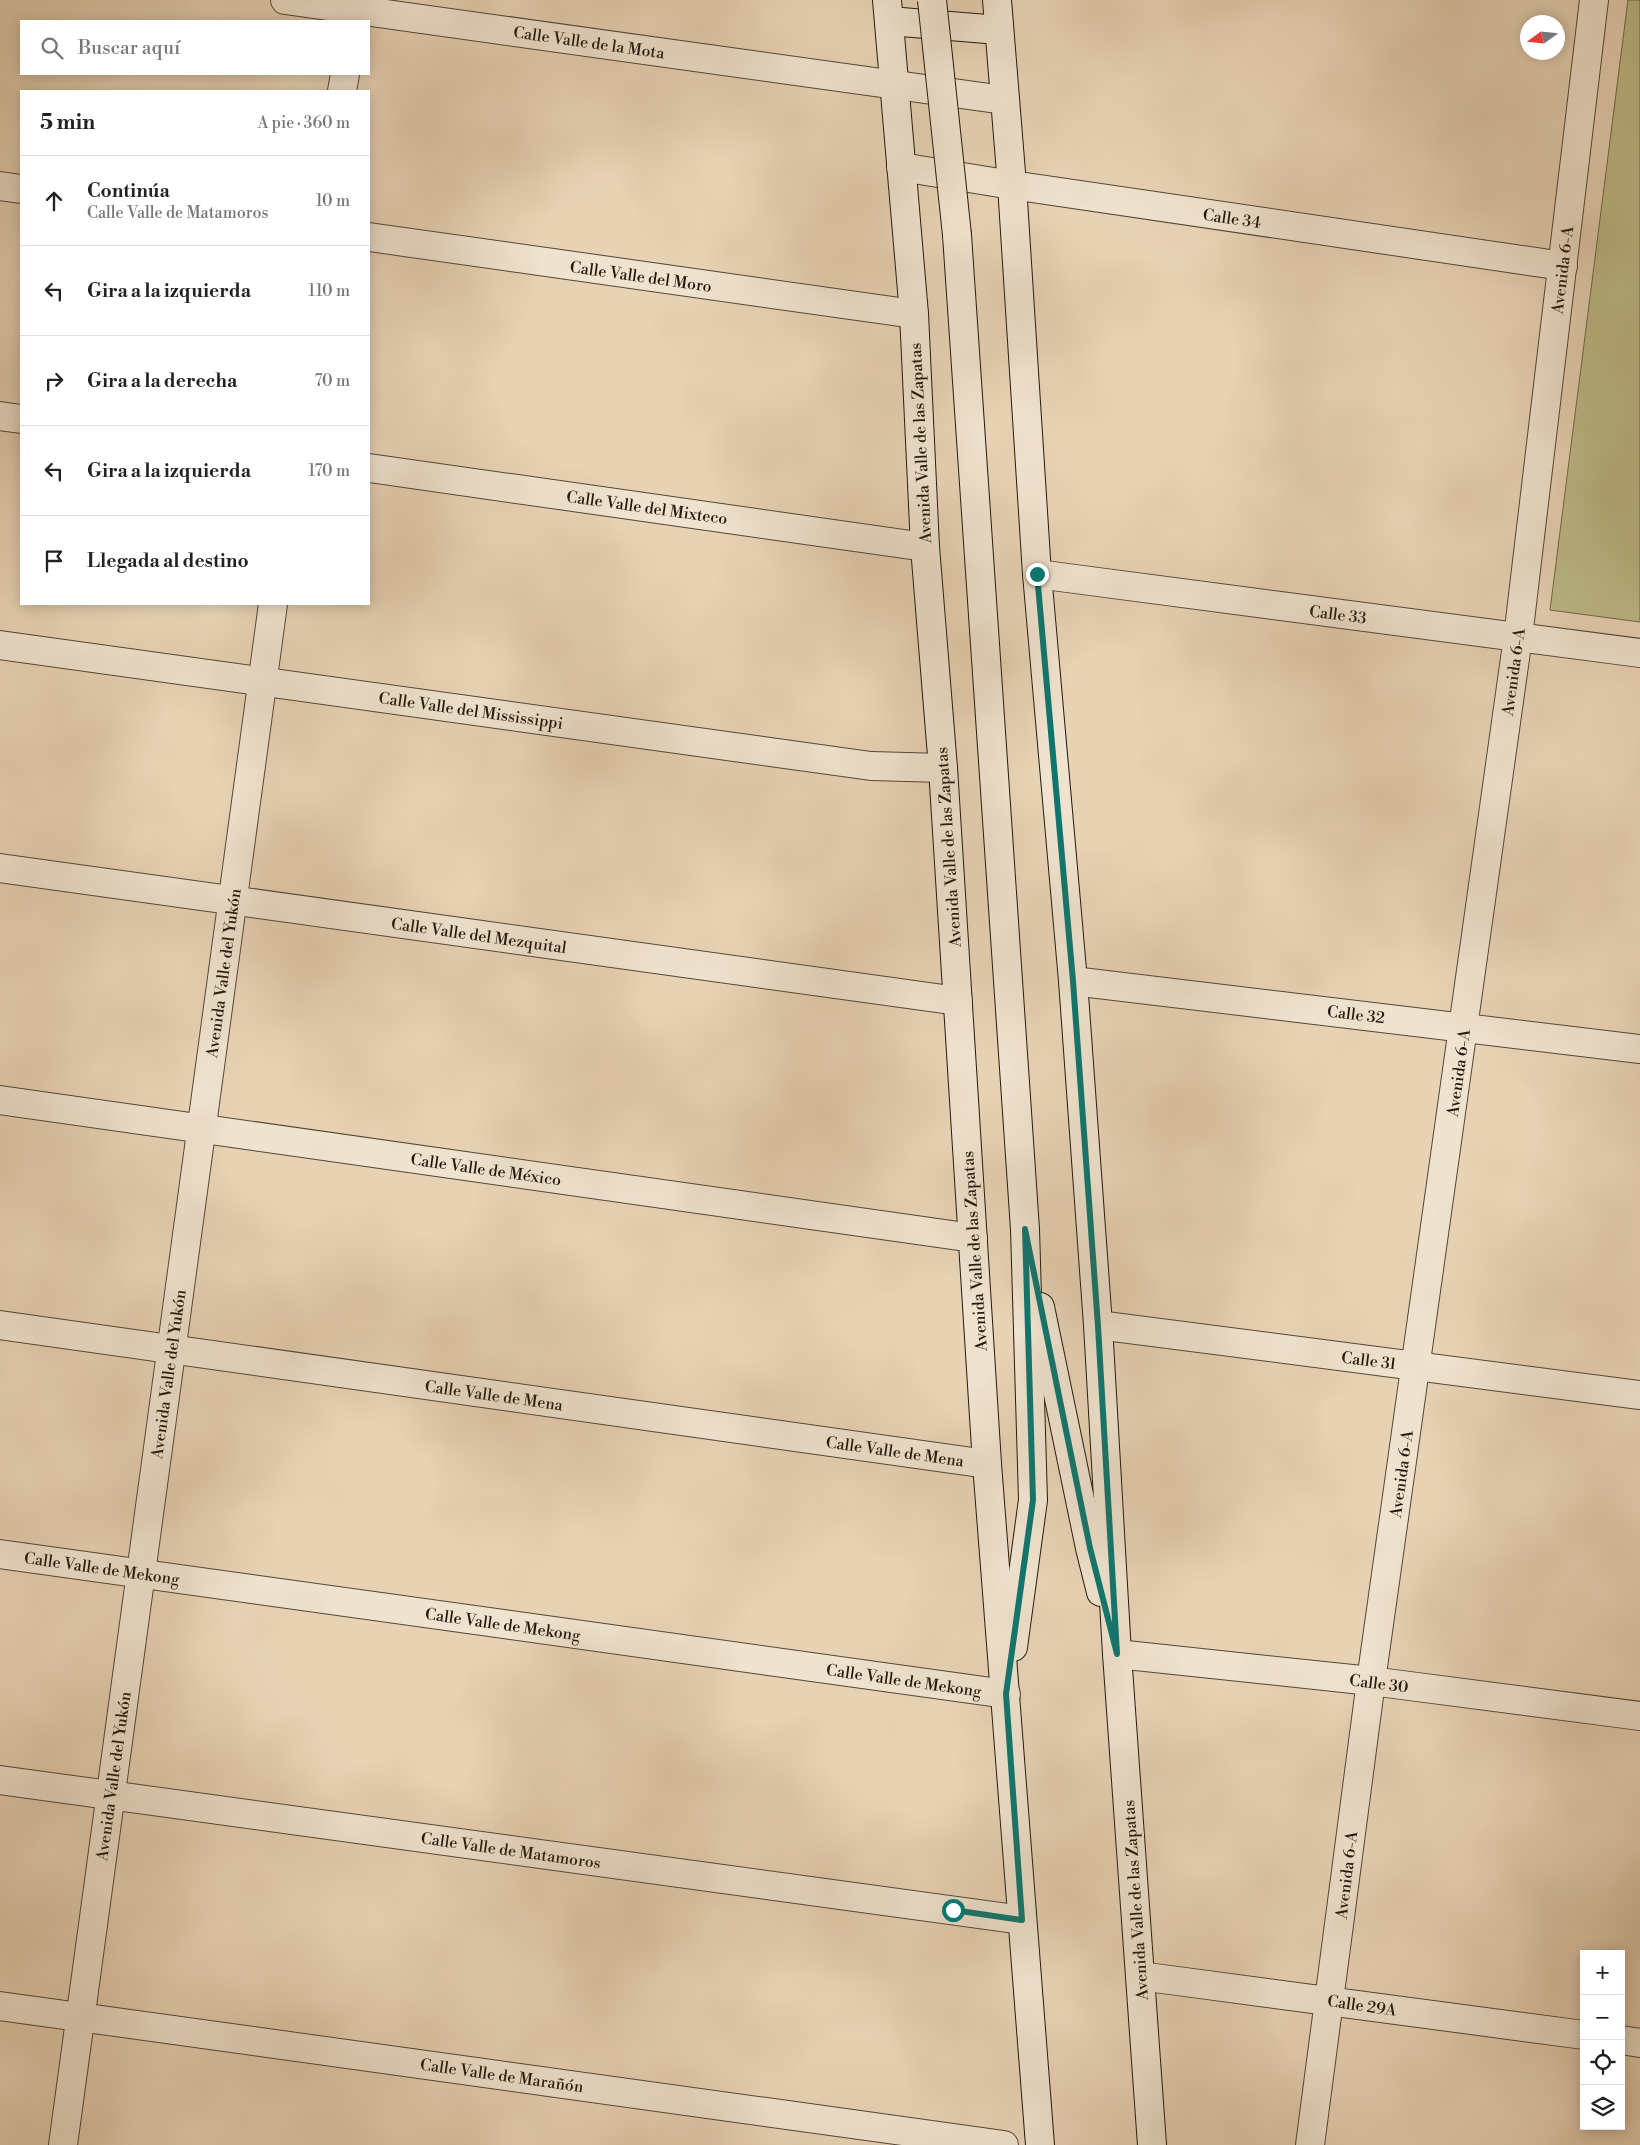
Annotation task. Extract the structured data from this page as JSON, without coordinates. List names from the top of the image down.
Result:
{
  "streets": {
    "street": [
      "Calle Valle de la Mota",
      "Calle 34",
      "Avenida 6-A",
      "Calle Valle del Moro",
      "Avenida Valle de las Zapatas",
      "Calle Valle del Mixteco",
      "Calle 33",
      "Calle Valle del Mississippi",
      "Calle Valle del Mezquital",
      "Avenida Valle del Yukón",
      "Calle 32",
      "Calle Valle de México",
      "Calle 31",
      "Calle Valle de Mena",
      "Calle Valle de Mekong",
      "Calle 30",
      "Calle Valle de Matamoros",
      "Calle 29A",
      "Calle Valle de Marañón"
    ]
  },
  "crossings": [
    ["Calle Valle de la Mota", "Avenida Valle de las Zapatas"],
    ["Calle 34", "Avenida 6-A"],
    ["Calle 34", "Avenida Valle de las Zapatas"],
    ["Avenida 6-A", "Calle 33"],
    ["Avenida 6-A", "Calle 32"],
    ["Avenida 6-A", "Calle 31"],
    ["Avenida 6-A", "Calle 30"],
    ["Avenida 6-A", "Calle 29A"],
    ["Calle Valle del Moro", "Avenida Valle de las Zapatas"],
    ["Avenida Valle de las Zapatas", "Calle Valle del Mixteco"],
    ["Avenida Valle de las Zapatas", "Calle 33"],
    ["Avenida Valle de las Zapatas", "Calle Valle del Mississippi"],
    ["Avenida Valle de las Zapatas", "Calle Valle del Mezquital"],
    ["Avenida Valle de las Zapatas", "Calle 32"],
    ["Avenida Valle de las Zapatas", "Calle Valle de México"],
    ["Avenida Valle de las Zapatas", "Calle 31"],
    ["Avenida Valle de las Zapatas", "Calle Valle de Mena"],
    ["Avenida Valle de las Zapatas", "Calle Valle de Mekong"],
    ["Avenida Valle de las Zapatas", "Calle 30"],
    ["Avenida Valle de las Zapatas", "Calle Valle de Matamoros"],
    ["Avenida Valle de las Zapatas", "Calle 29A"],
    ["Calle Valle del Mississippi", "Avenida Valle del Yukón"],
    ["Calle Valle del Mezquital", "Avenida Valle del Yukón"],
    ["Avenida Valle del Yukón", "Calle Valle de México"],
    ["Avenida Valle del Yukón", "Calle Valle de Mena"],
    ["Avenida Valle del Yukón", "Calle Valle de Mekong"],
    ["Avenida Valle del Yukón", "Calle Valle de Matamoros"],
    ["Avenida Valle del Yukón", "Calle Valle de Marañón"]
  ],
  "north": "left",
  "page": {
    "search": "Buscar aquí",
    "heading": ["5 min", "A pie · 360 m"],
    "list": [
      ["Continúa", "Calle Valle de Matamoros", "10 m"],
      ["Gira a la izquierda", "110 m"],
      ["Gira a la derecha", "70 m"],
      ["Gira a la izquierda", "170 m"],
      "Llegada al destino"
    ],
    "map_buttons": ["+", "−"]
  }
}
